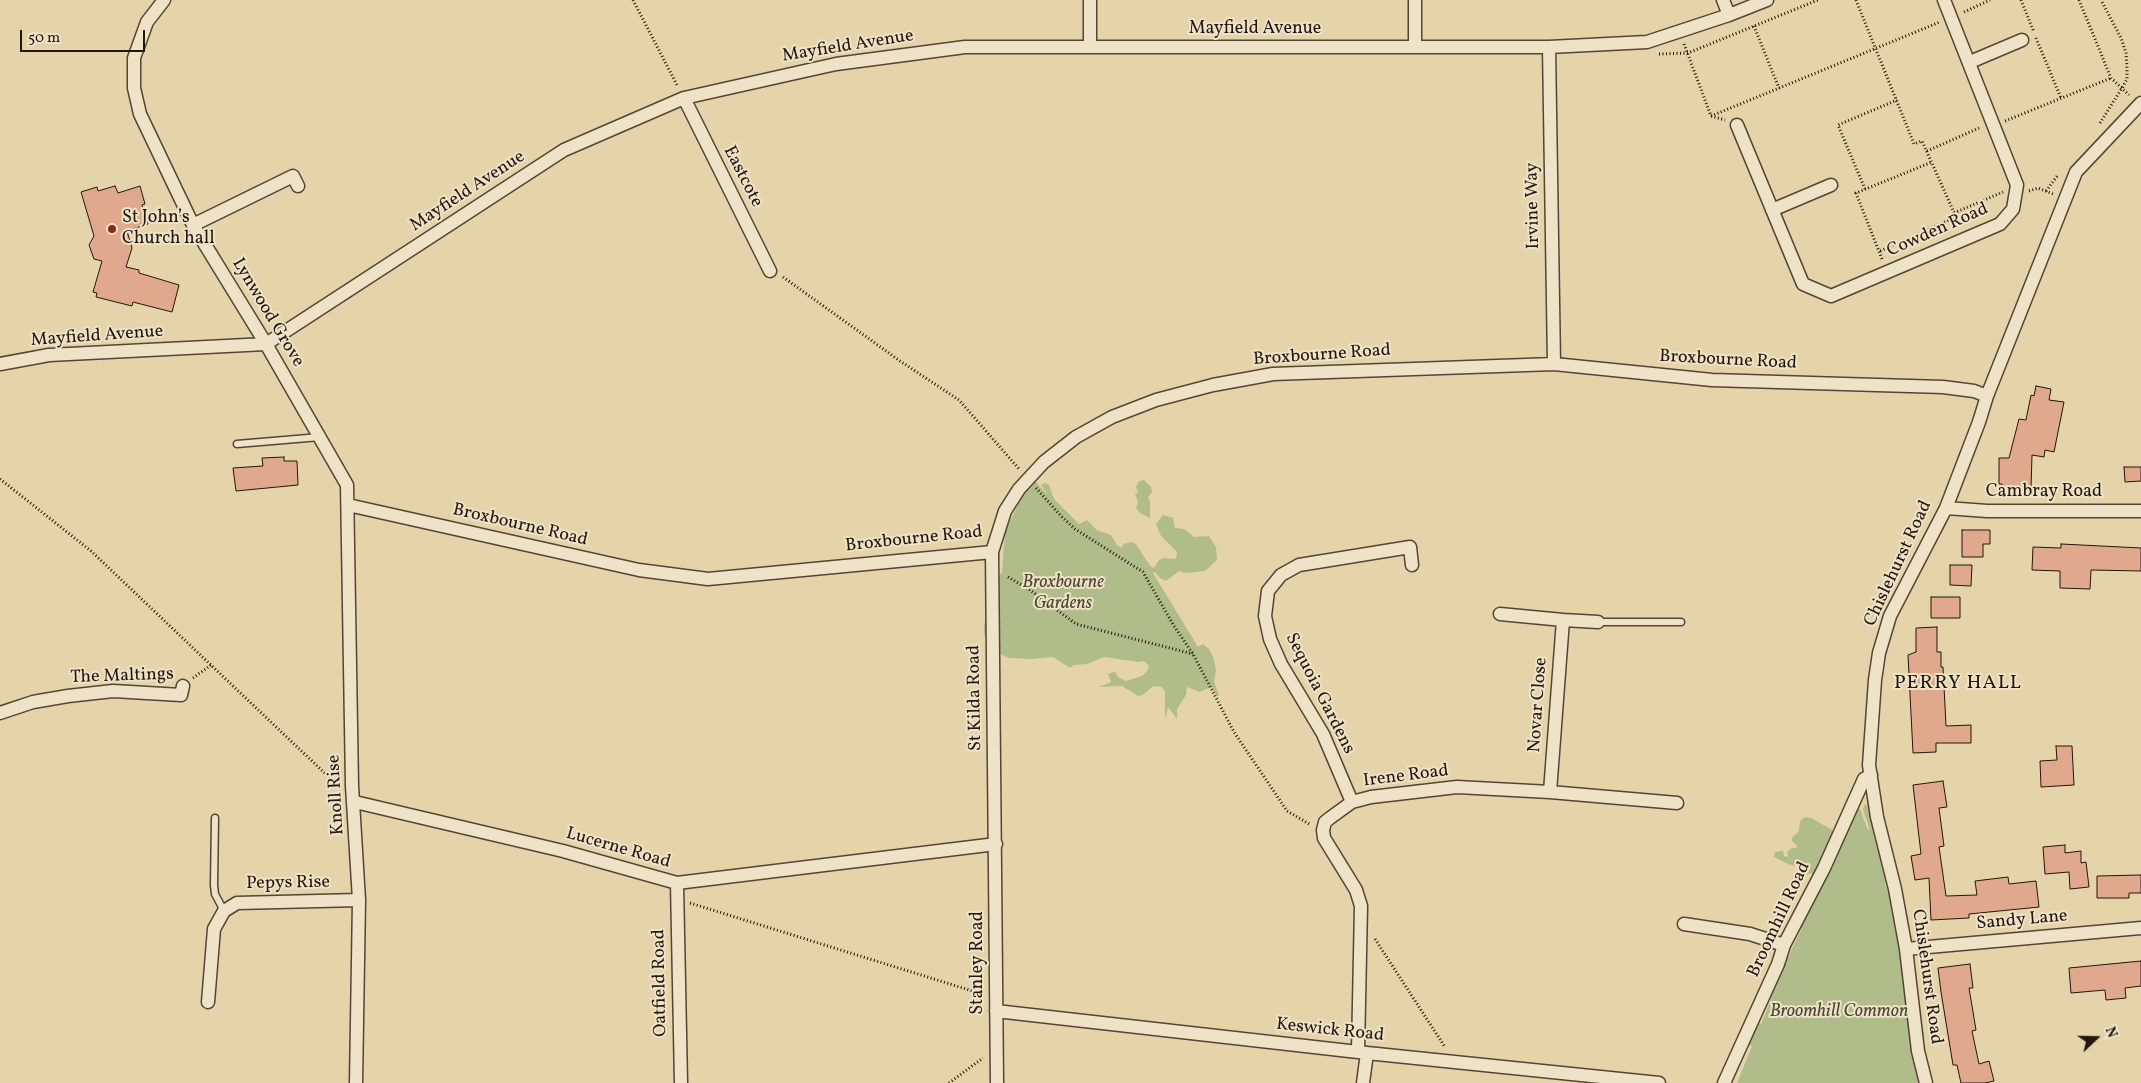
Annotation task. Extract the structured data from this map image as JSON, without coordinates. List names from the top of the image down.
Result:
{
  "streets": {
    "street": [
      "Mayfield Avenue",
      "Eastcote",
      "Irvine Way",
      "Cowden Road",
      "Lynwood Grove",
      "Broxbourne Road",
      "Cambray Road",
      "Chislehurst Road",
      "The Maltings",
      "Sequoia Gardens",
      "St Kilda Road",
      "Novar Close",
      "Irene Road",
      "Knoll Rise",
      "Lucerne Road",
      "Pepys Rise",
      "Broomhill Road",
      "Sandy Lane",
      "Stanley Road",
      "Oatfield Road",
      "Keswick Road"
    ]
  },
  "crossings": [
    ["Mayfield Avenue", "Eastcote"],
    ["Mayfield Avenue", "Irvine Way"],
    ["Mayfield Avenue", "Lynwood Grove"],
    ["Irvine Way", "Broxbourne Road"],
    ["Lynwood Grove", "Broxbourne Road"],
    ["Lynwood Grove", "Knoll Rise"],
    ["Broxbourne Road", "Chislehurst Road"],
    ["Broxbourne Road", "St Kilda Road"],
    ["Broxbourne Road", "Knoll Rise"],
    ["Cambray Road", "Chislehurst Road"],
    ["Chislehurst Road", "Broomhill Road"],
    ["Chislehurst Road", "Sandy Lane"],
    ["Sequoia Gardens", "Irene Road"],
    ["St Kilda Road", "Lucerne Road"],
    ["St Kilda Road", "Stanley Road"],
    ["Novar Close", "Irene Road"],
    ["Knoll Rise", "Lucerne Road"],
    ["Knoll Rise", "Pepys Rise"],
    ["Lucerne Road", "Stanley Road"],
    ["Lucerne Road", "Oatfield Road"],
    ["Stanley Road", "Keswick Road"]
  ],
  "districts": ["PERRY HALL"],
  "parks": ["Broxbourne Gardens", "Broomhill Common"],
  "places": ["St John’s Church hall"],
  "scale_bar": "50 m",
  "north": "right"
}
